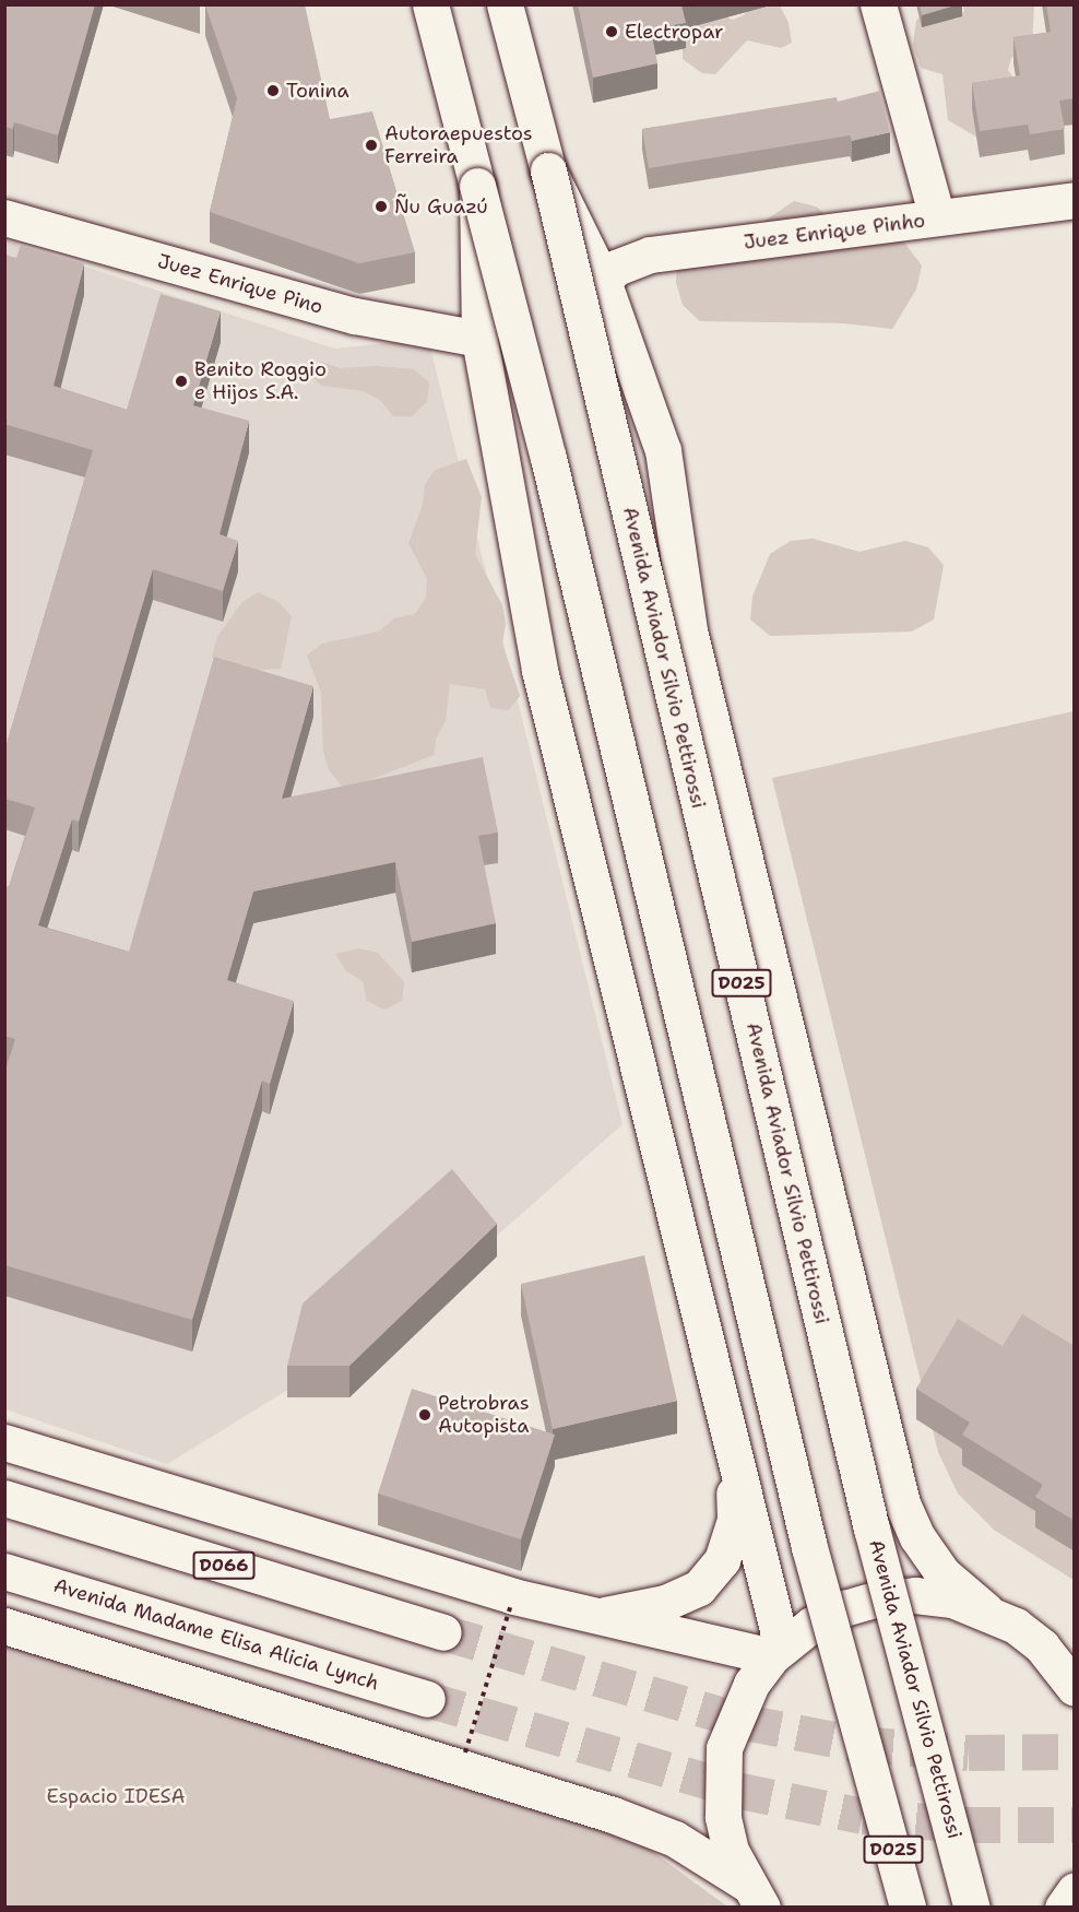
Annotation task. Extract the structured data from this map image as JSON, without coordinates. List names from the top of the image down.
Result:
{
  "streets": {
    "main road": [
      "Juez Enrique Pinho",
      "Juez Enrique Pino",
      "Avenida Aviador Silvio Pettirossi",
      "D025",
      "D066",
      "Avenida Madame Elisa Alicia Lynch"
    ]
  },
  "parks": ["Espacio IDESA"],
  "places": [
    "Electropar",
    "Tonina",
    "Autoraepuestos Ferreira",
    "Ñu Guazú",
    "Benito Roggio e Hijos S.A.",
    "Petrobras Autopista"
  ]
}
